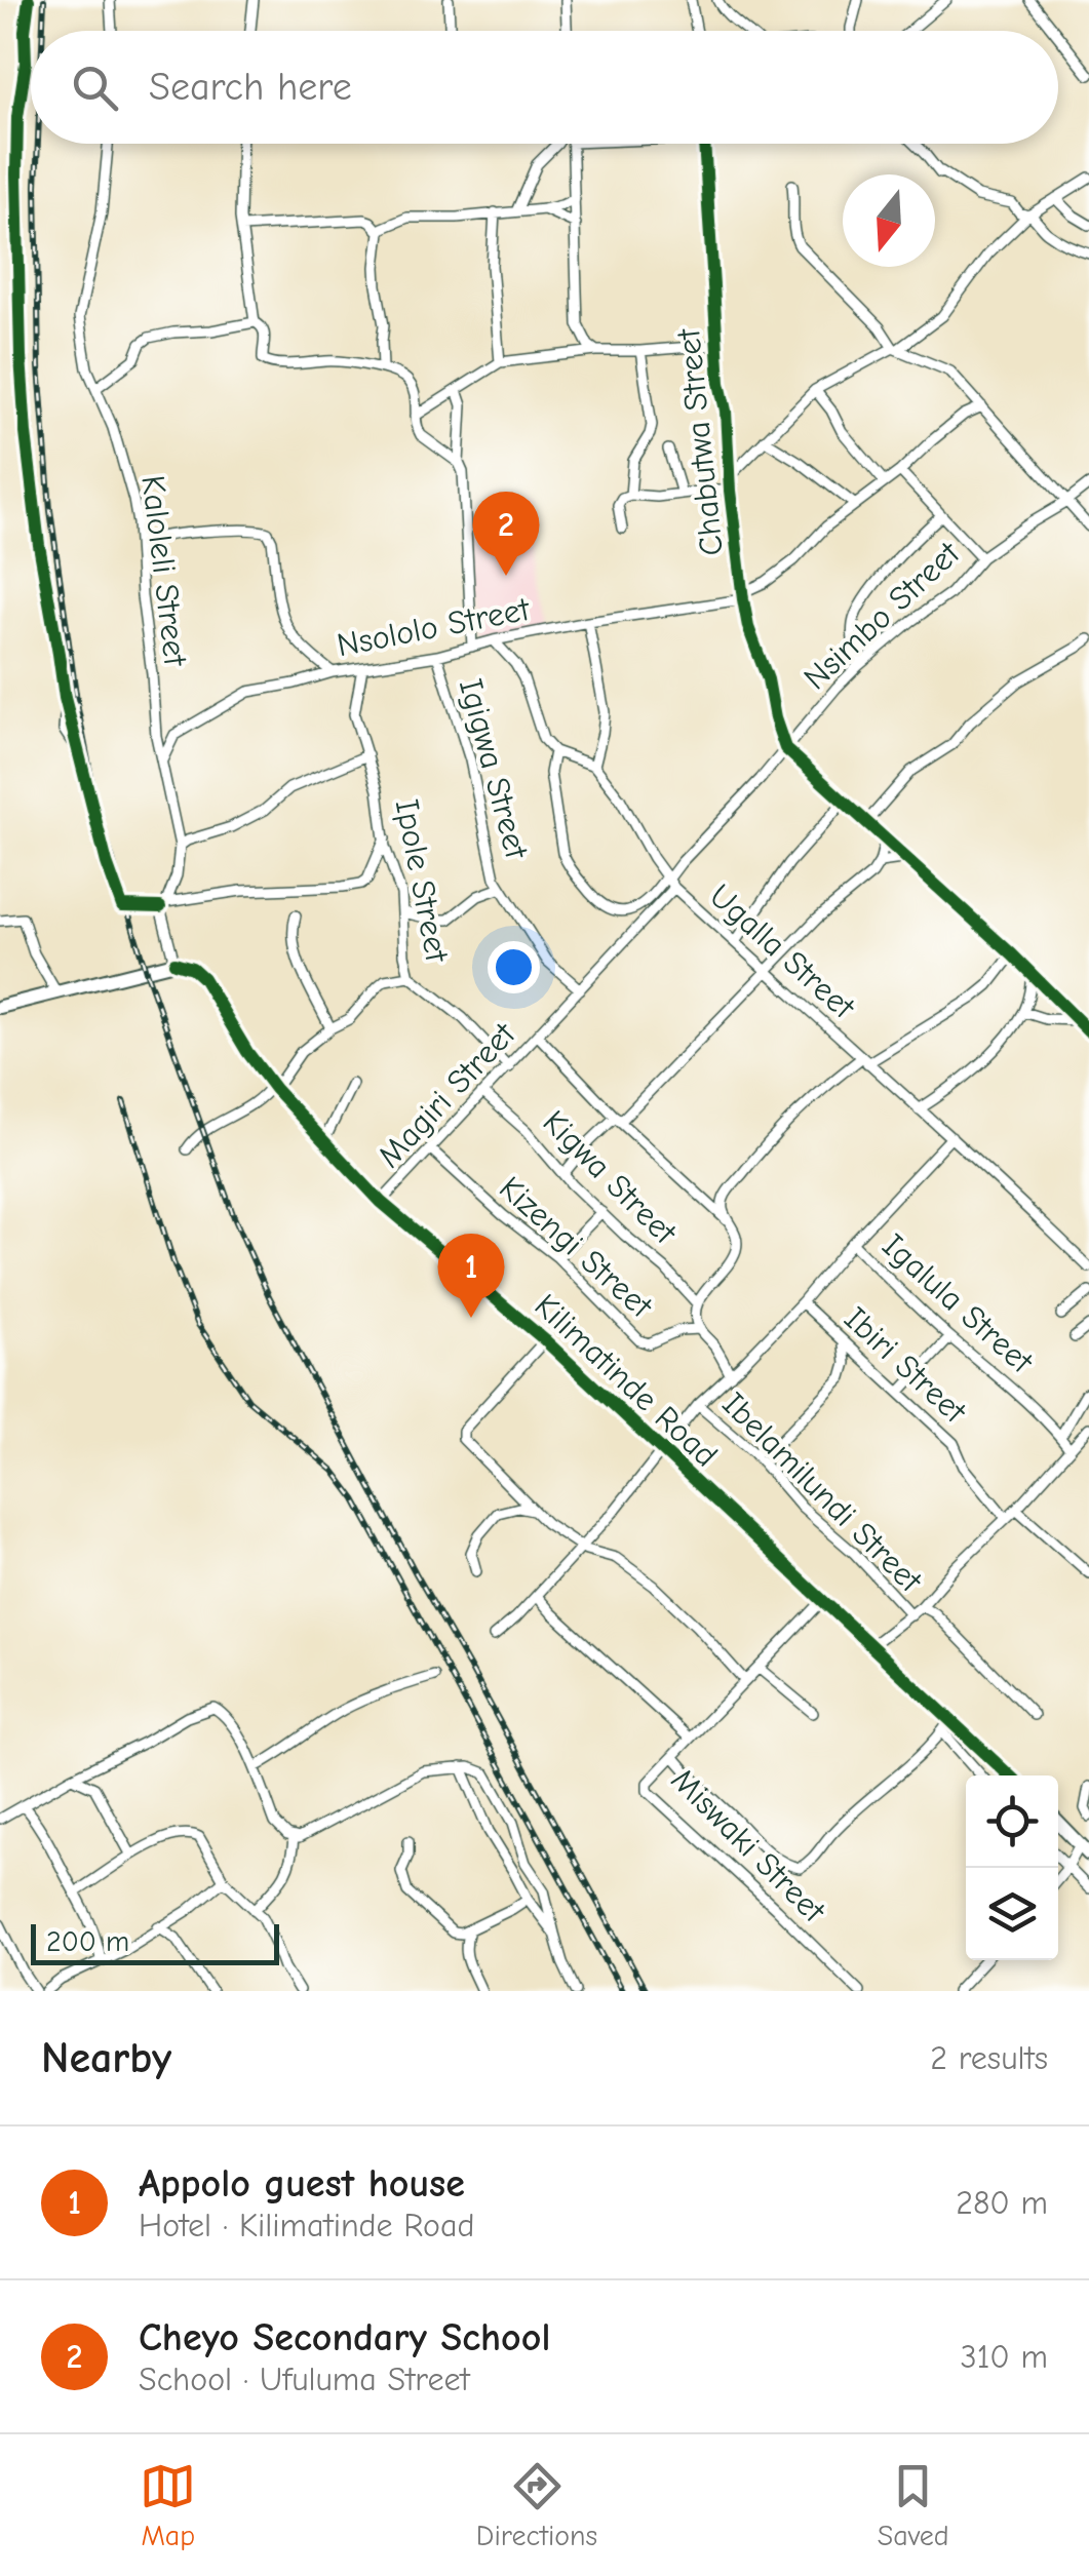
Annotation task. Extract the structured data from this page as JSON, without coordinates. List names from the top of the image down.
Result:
{
  "streets": {
    "main road": ["Kilimatinde Road"],
    "street": [
      "Chabutwa Street",
      "Kaloleli Street",
      "Nsimbo Street",
      "Nsololo Street",
      "Igigwa Street",
      "Ipole Street",
      "Ugalla Street",
      "Magiri Street",
      "Kigwa Street",
      "Kizengi Street",
      "Igalula Street",
      "Ibiri Street",
      "Ibelamilundi Street",
      "Miswaki Street"
    ]
  },
  "crossings": [
    ["Chabutwa Street", "Nsimbo Street"],
    ["Chabutwa Street", "Nsololo Street"],
    ["Kaloleli Street", "Nsololo Street"],
    ["Kaloleli Street", "Kilimatinde Road"],
    ["Nsimbo Street", "Ugalla Street"],
    ["Nsimbo Street", "Magiri Street"],
    ["Nsololo Street", "Igigwa Street"],
    ["Nsololo Street", "Ipole Street"],
    ["Igigwa Street", "Magiri Street"],
    ["Ipole Street", "Magiri Street"],
    ["Ugalla Street", "Magiri Street"],
    ["Magiri Street", "Kigwa Street"],
    ["Magiri Street", "Kizengi Street"],
    ["Magiri Street", "Kilimatinde Road"],
    ["Kilimatinde Road", "Miswaki Street"]
  ],
  "scale_bar": "200 m",
  "north": "bottom",
  "page": {
    "search": "Search here",
    "pins": ["2", "1"],
    "scale": "200 m",
    "heading": ["Nearby", "2 results"],
    "list": [
      {
        "mark": "1",
        "name": "Appolo guest house",
        "note": "Hotel · Kilimatinde Road",
        "value": "280 m"
      },
      {
        "mark": "2",
        "name": "Cheyo Secondary School",
        "note": "School · Ufuluma Street",
        "value": "310 m"
      }
    ],
    "nav": ["Map", "Directions", "Saved"]
  }
}
